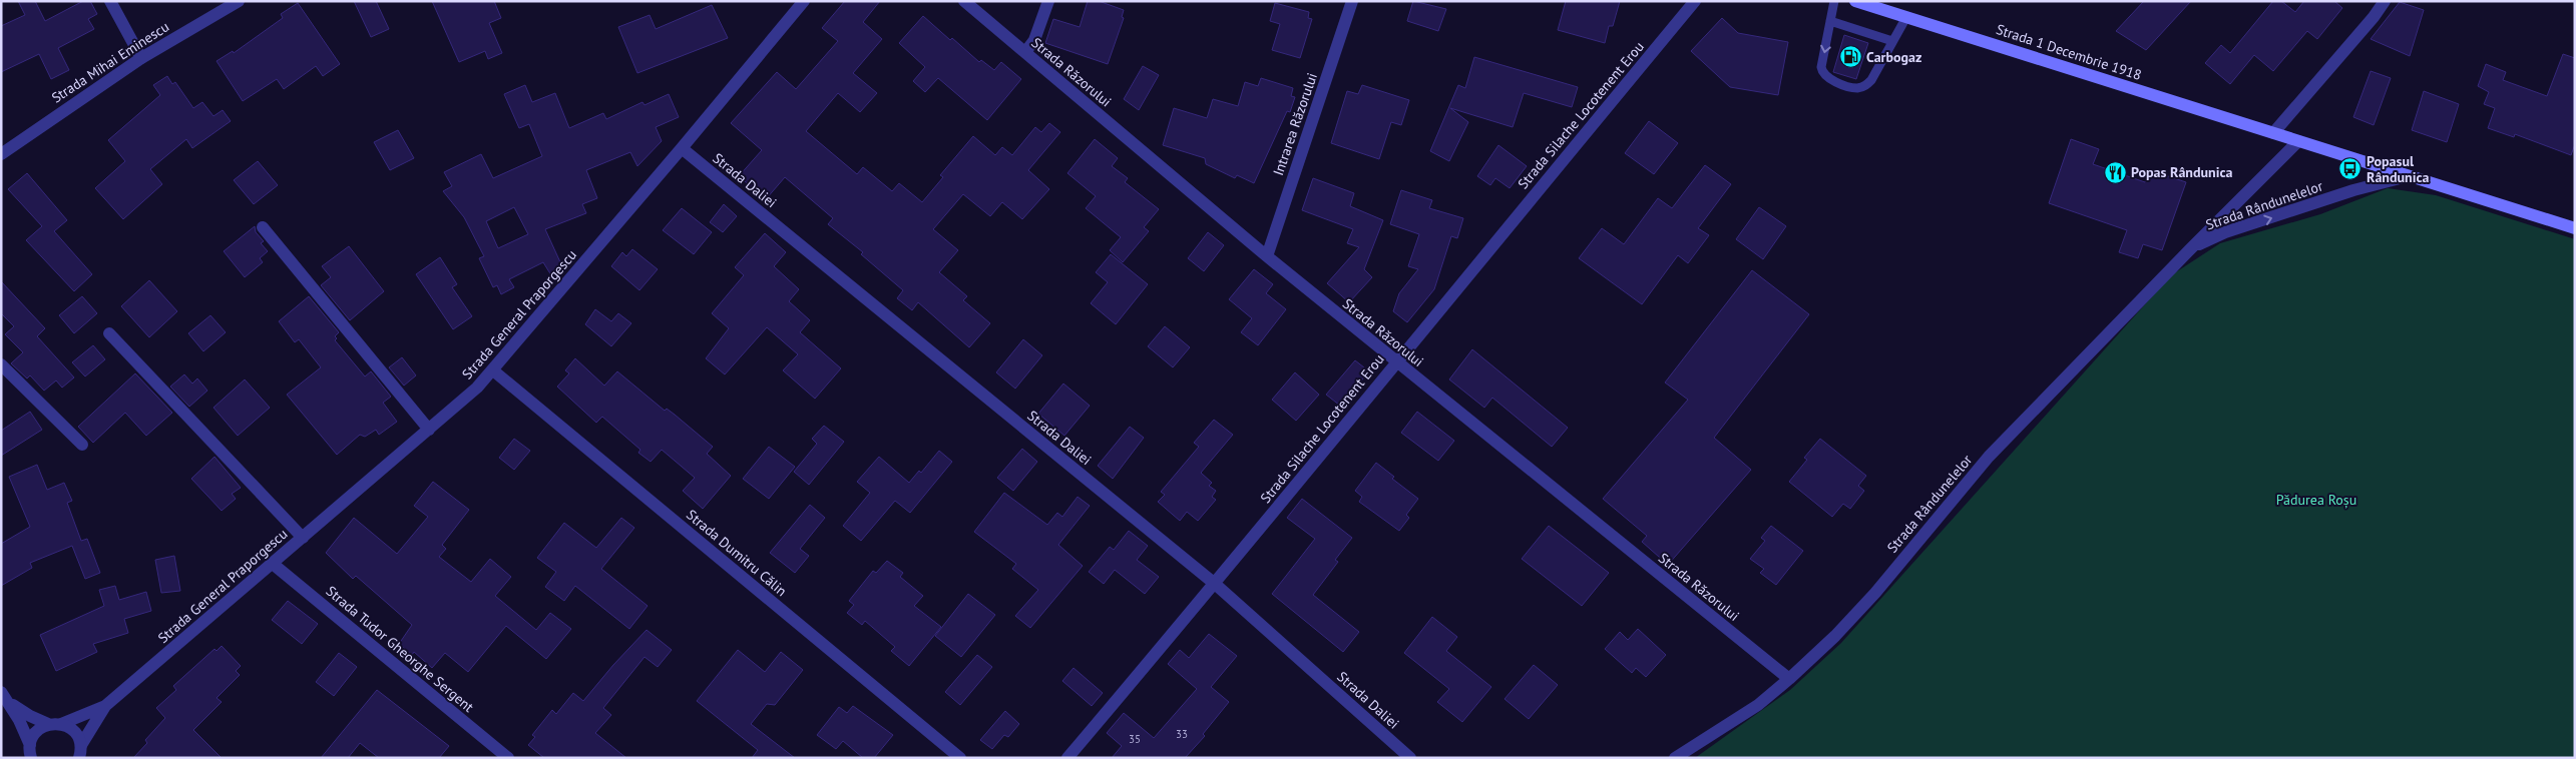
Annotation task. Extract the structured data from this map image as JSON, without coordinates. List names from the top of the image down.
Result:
{
  "streets": {
    "main road": ["Strada 1 Decembrie 1918"],
    "street": [
      "Strada Mihai Eminescu",
      "Strada Răzorului",
      "Strada Silache Locotenent Erou",
      "Intrarea Răzorului",
      "Strada Daliei",
      "Strada Rândunelelor",
      "Strada General Praporgescu",
      "Strada Dumitru Călin",
      "Strada Tudor Gheorghe Sergent"
    ]
  },
  "crossings": [
    ["Strada 1 Decembrie 1918", "Strada Rândunelelor"],
    ["Strada Răzorului", "Strada Silache Locotenent Erou"],
    ["Strada Răzorului", "Intrarea Răzorului"],
    ["Strada Răzorului", "Strada Rândunelelor"],
    ["Strada Silache Locotenent Erou", "Strada Daliei"],
    ["Strada Daliei", "Strada General Praporgescu"],
    ["Strada General Praporgescu", "Strada Dumitru Călin"],
    ["Strada General Praporgescu", "Strada Tudor Gheorghe Sergent"]
  ],
  "parks": ["Pădurea Roșu"],
  "places": {
    "fuel station": ["Carbogaz"],
    "bus stop": ["Popasul Rândunica"],
    "restaurant": ["Popas Rândunica"]
  },
  "house_numbers": ["33", "35"]
}
